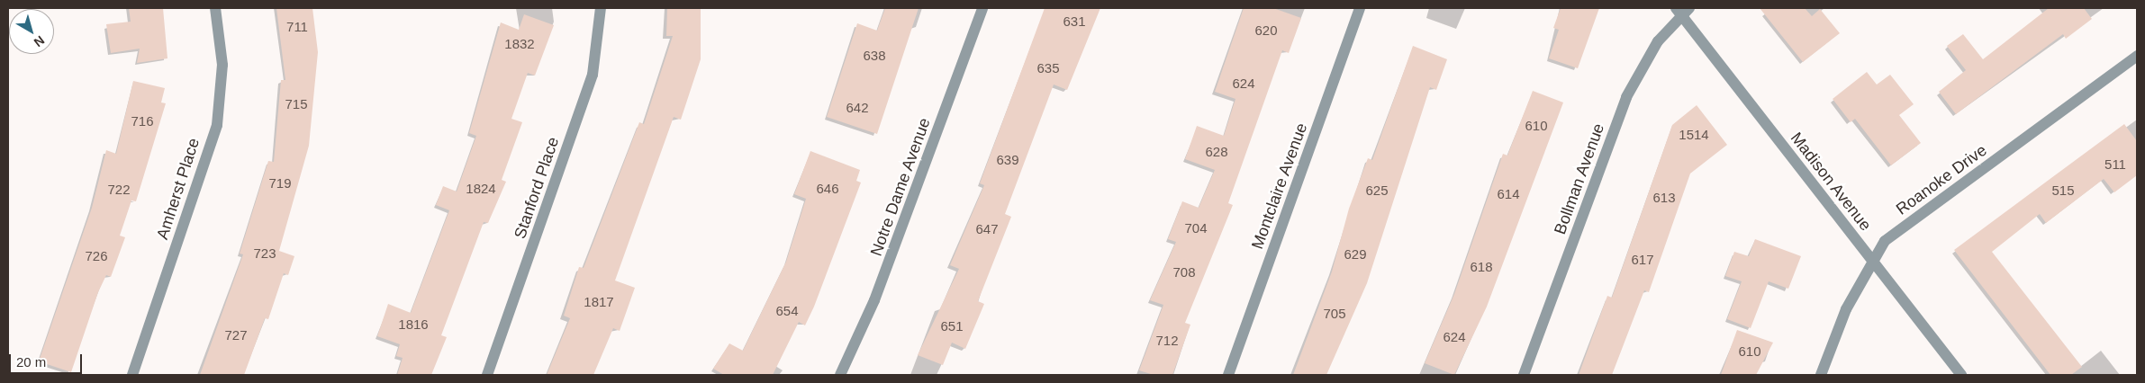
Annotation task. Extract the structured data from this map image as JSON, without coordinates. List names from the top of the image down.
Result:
{
  "streets": {
    "street": [
      "Bollman Avenue",
      "Roanoke Drive",
      "Madison Avenue",
      "Montclaire Avenue",
      "Notre Dame Avenue",
      "Stanford Place",
      "Amherst Place"
    ]
  },
  "crossings": [
    ["Bollman Avenue", "Madison Avenue"],
    ["Roanoke Drive", "Madison Avenue"]
  ],
  "house_numbers": [
    "631",
    "711",
    "620",
    "1832",
    "638",
    "635",
    "624",
    "715",
    "642",
    "716",
    "610",
    "1514",
    "628",
    "639",
    "511",
    "719",
    "1824",
    "646",
    "722",
    "625",
    "515",
    "614",
    "613",
    "704",
    "647",
    "723",
    "629",
    "726",
    "617",
    "618",
    "708",
    "1817",
    "654",
    "705",
    "1816",
    "651",
    "727",
    "624",
    "712",
    "610"
  ],
  "scale_bar": "20 m",
  "north": "bottom right"
}
